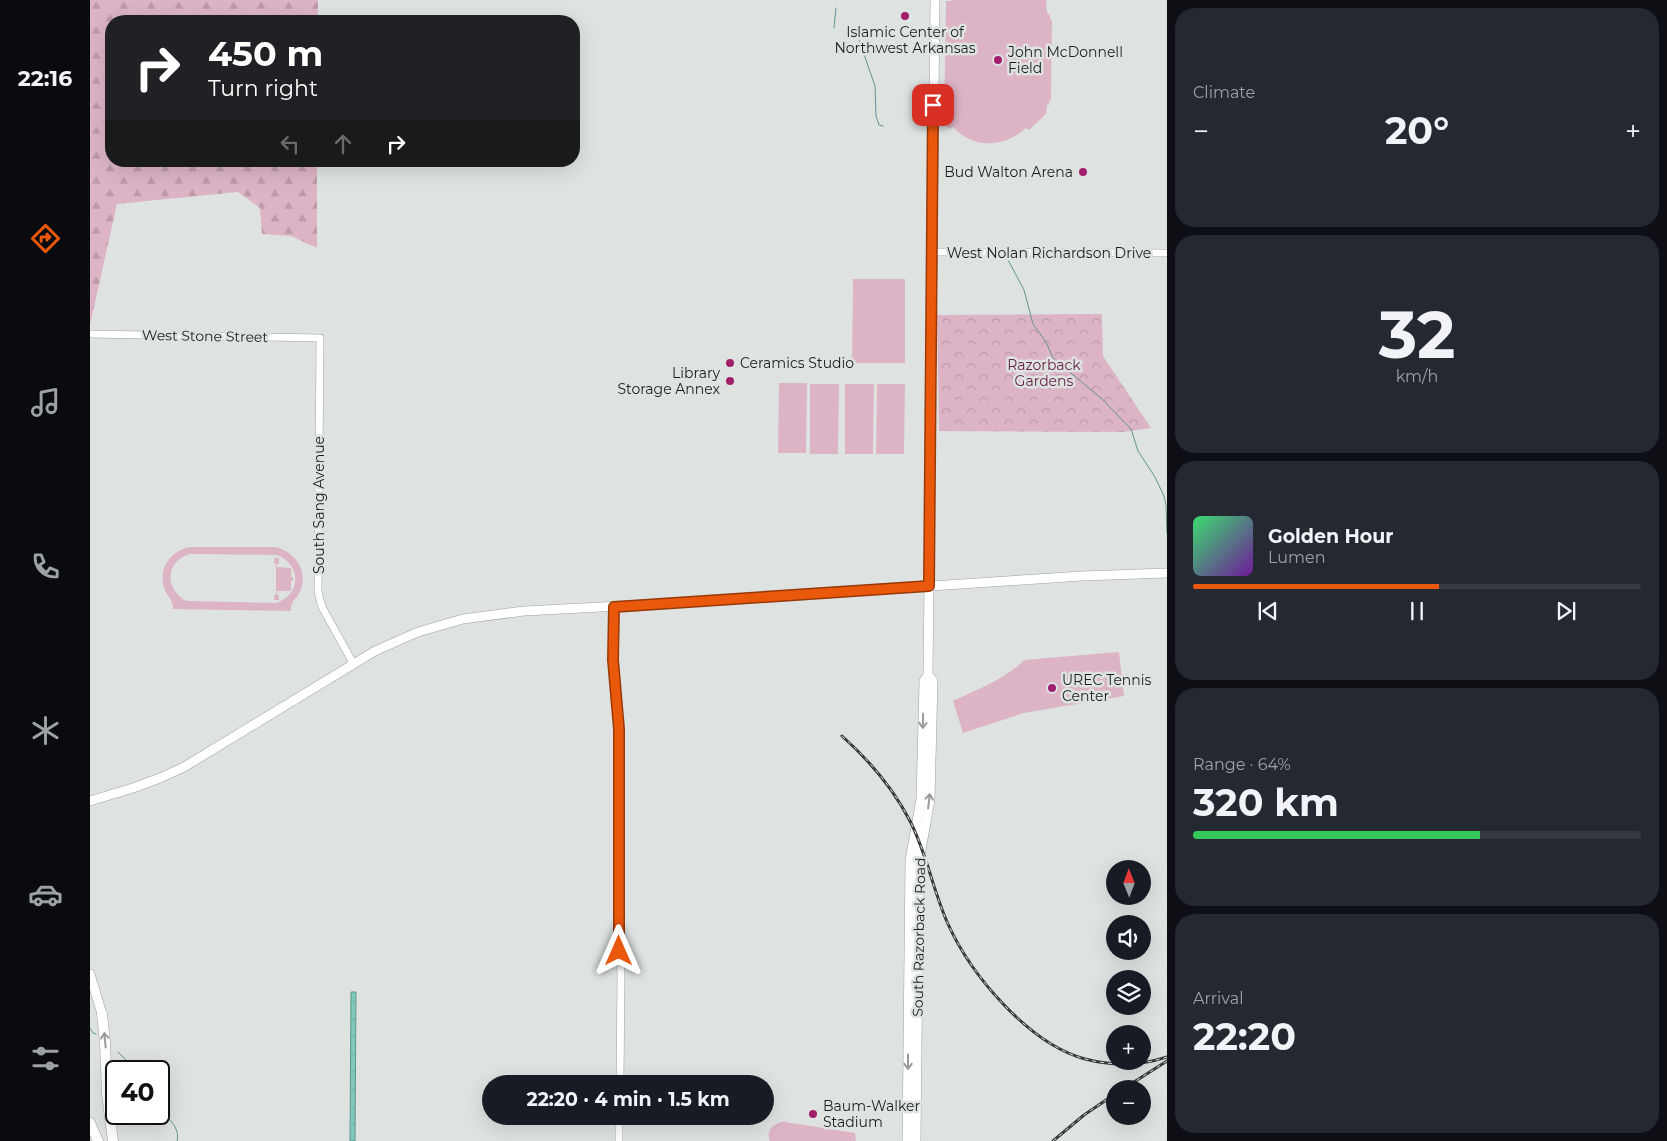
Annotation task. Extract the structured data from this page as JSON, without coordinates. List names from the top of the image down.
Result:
{
  "streets": {
    "main road": ["South Razorback Road"],
    "street": ["West Nolan Richardson Drive", "West Stone Street", "South Sang Avenue"]
  },
  "crossings": [
    ["West Nolan Richardson Drive", "South Razorback Road"],
    ["West Stone Street", "South Sang Avenue"]
  ],
  "parks": ["Razorback Gardens"],
  "places": [
    "Islamic Center of Northwest Arkansas",
    "John McDonnell Field",
    "Bud Walton Arena",
    "Ceramics Studio",
    "Library Storage Annex",
    "UREC Tennis Center",
    "Baum-Walker Stadium"
  ],
  "north": "top",
  "page": {
    "tabs": "22:16",
    "tile": [
      "Climate",
      ["32", "km/h"],
      ["Range · 64%", "320 km"],
      ["Arrival", "22:20"]
    ],
    "turn": ["450 m", "Turn right"],
    "heat": ["−", "20°", "+"],
    "song": ["Golden Hour", "Lumen"],
    "map_buttons": ["+", "−"],
    "limit": "40",
    "trip": "22:20 · 4 min · 1.5 km"
  }
}
